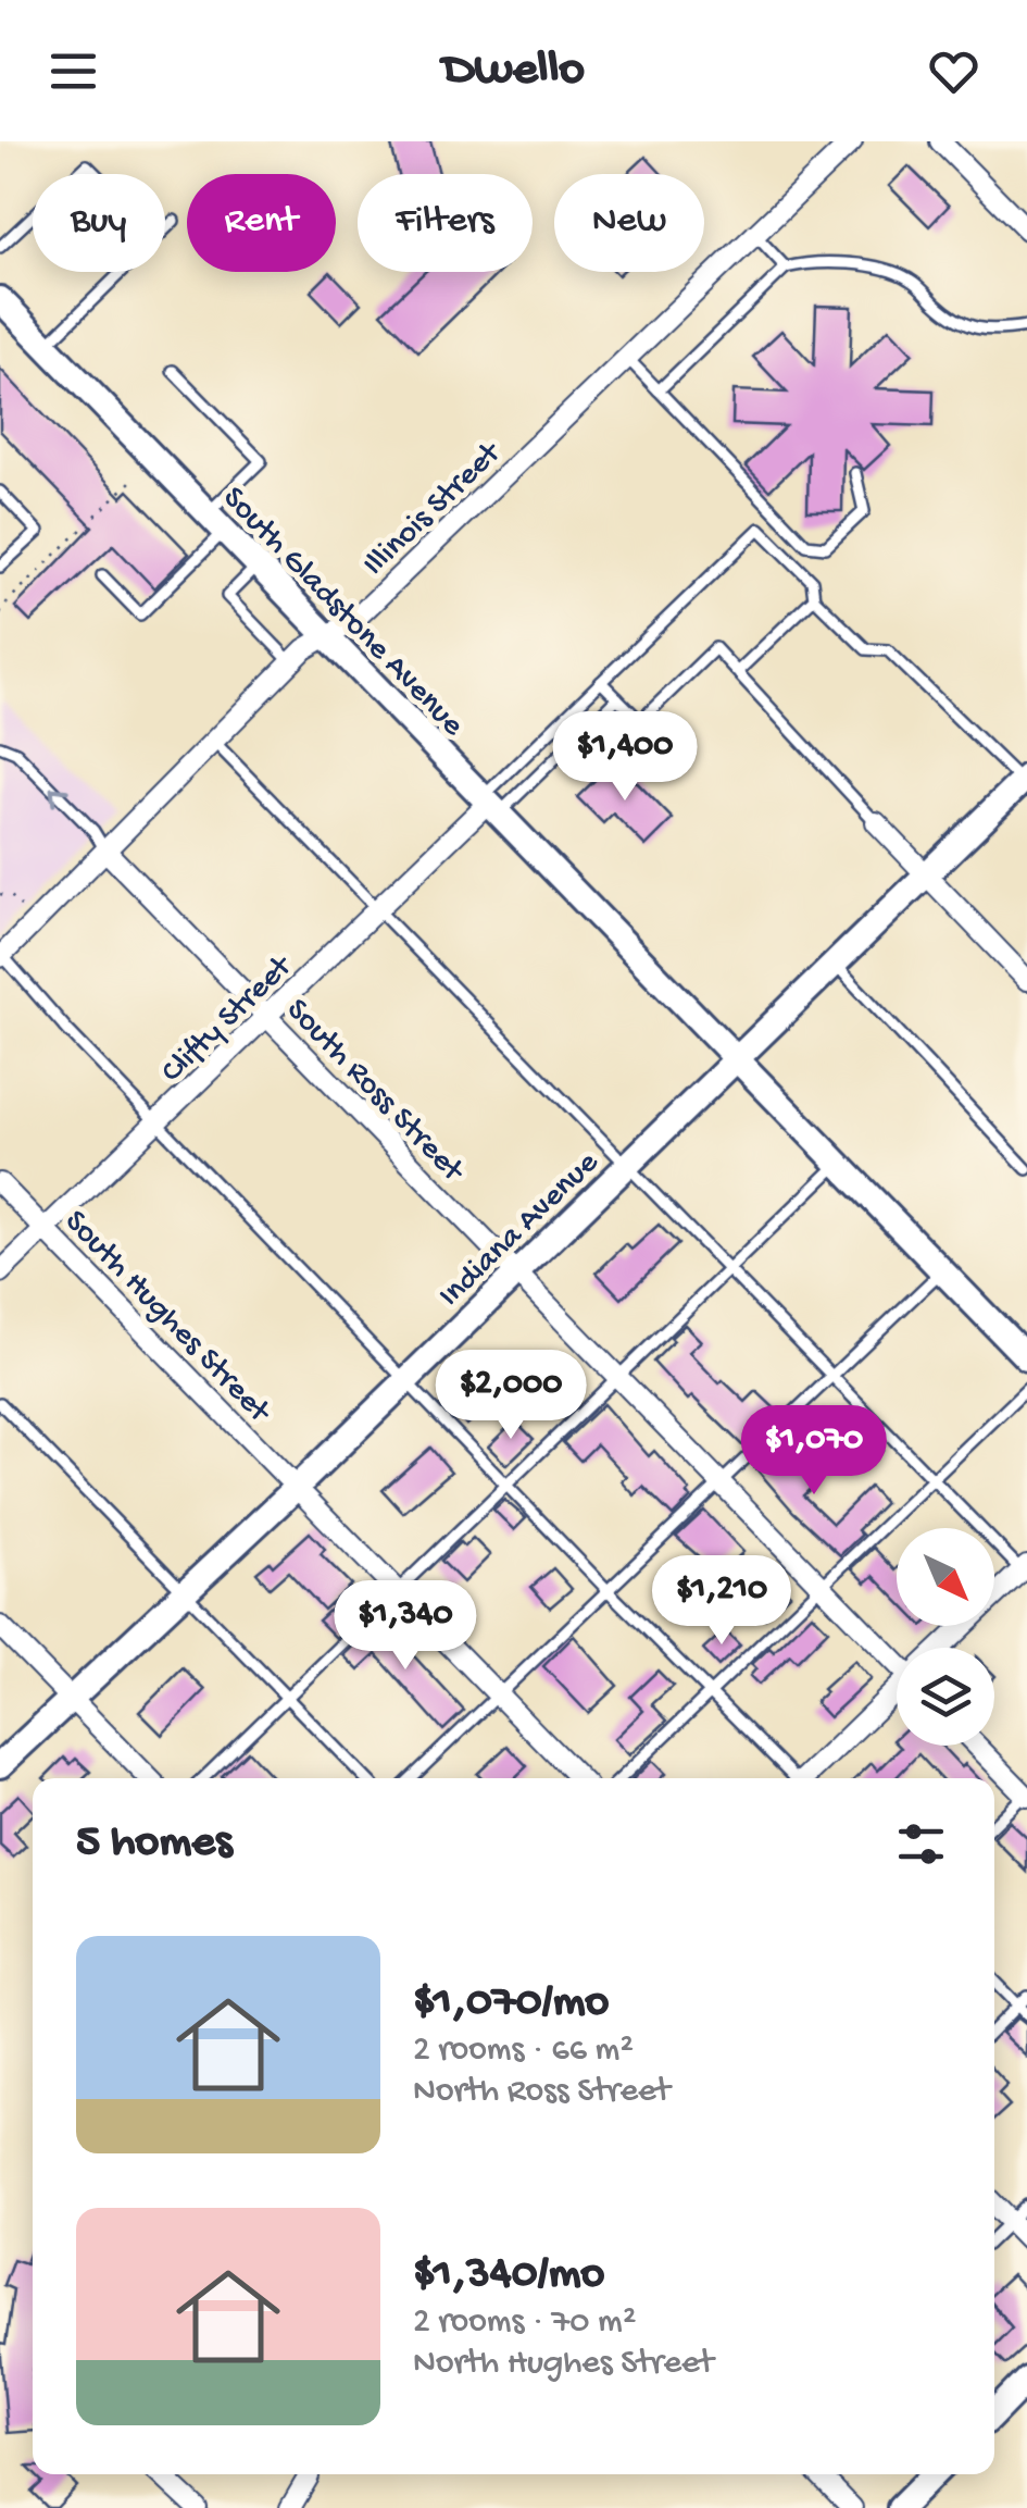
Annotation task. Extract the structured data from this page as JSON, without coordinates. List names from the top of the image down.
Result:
{
  "streets": {
    "street": [
      "Illinois Street",
      "South Gladstone Avenue",
      "Clifty Street",
      "South Ross Street",
      "Indiana Avenue",
      "South Hughes Street"
    ]
  },
  "crossings": [
    ["Illinois Street", "South Gladstone Avenue"],
    ["Illinois Street", "South Ross Street"],
    ["South Gladstone Avenue", "Clifty Street"],
    ["South Gladstone Avenue", "Indiana Avenue"],
    ["Clifty Street", "South Ross Street"],
    ["Clifty Street", "South Hughes Street"],
    ["South Ross Street", "Indiana Avenue"],
    ["Indiana Avenue", "South Hughes Street"]
  ],
  "north": "bottom right",
  "page": {
    "header": "Dwello",
    "chip": [
      "Buy",
      "Rent",
      "Filters",
      "New"
    ],
    "price": [
      "$1,400",
      "$2,000",
      "$1,070",
      "$1,210",
      "$1,340"
    ],
    "heading": "5 homes",
    "list": [
      {
        "name": "$1,070/mo",
        "note": "2 rooms · 66 m² · North Ross Street"
      },
      {
        "name": "$1,340/mo",
        "note": "2 rooms · 70 m² · North Hughes Street"
      }
    ]
  }
}
